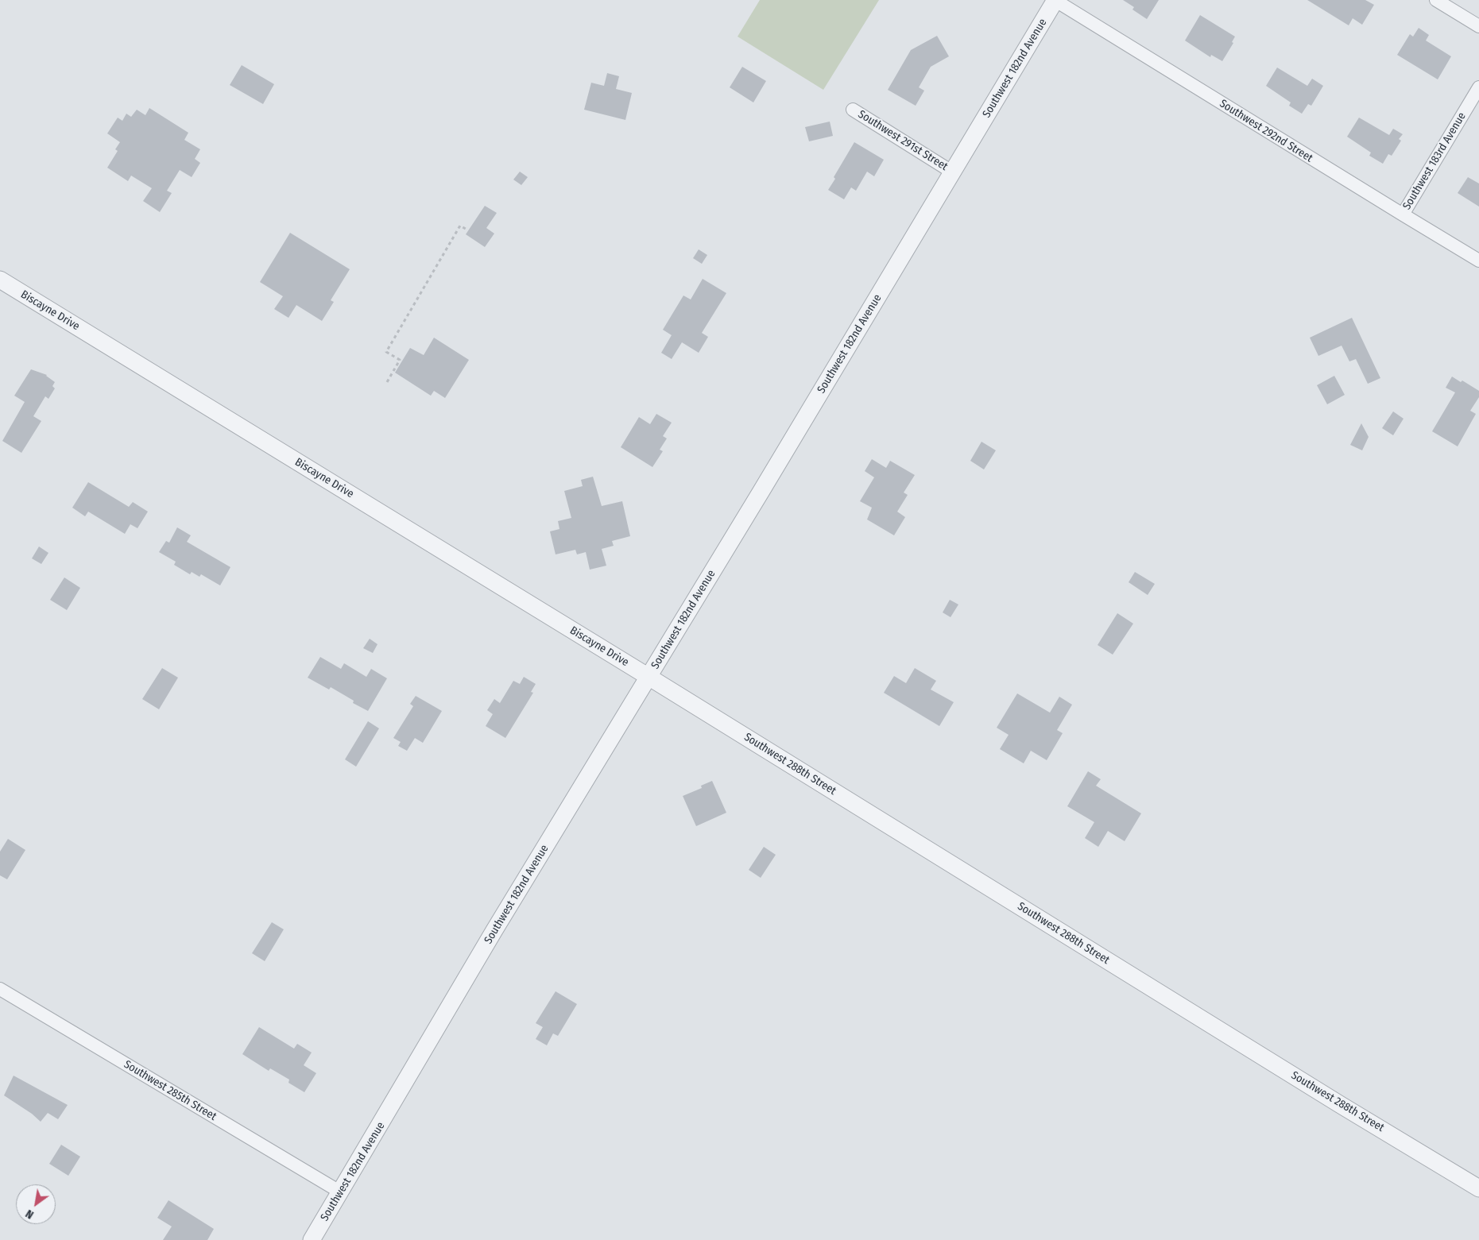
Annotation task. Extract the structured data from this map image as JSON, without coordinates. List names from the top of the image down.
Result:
{
  "streets": {
    "street": [
      "Southwest 182nd Avenue",
      "Southwest 292nd Street",
      "Southwest 291st Street",
      "Southwest 183rd Avenue",
      "Biscayne Drive",
      "Southwest 288th Street",
      "Southwest 285th Street"
    ]
  },
  "crossings": [
    ["Southwest 182nd Avenue", "Southwest 292nd Street"],
    ["Southwest 182nd Avenue", "Southwest 291st Street"],
    ["Southwest 182nd Avenue", "Biscayne Drive"],
    ["Southwest 182nd Avenue", "Southwest 288th Street"],
    ["Southwest 182nd Avenue", "Southwest 285th Street"],
    ["Southwest 292nd Street", "Southwest 183rd Avenue"],
    ["Biscayne Drive", "Southwest 288th Street"]
  ],
  "north": "bottom left"
}
